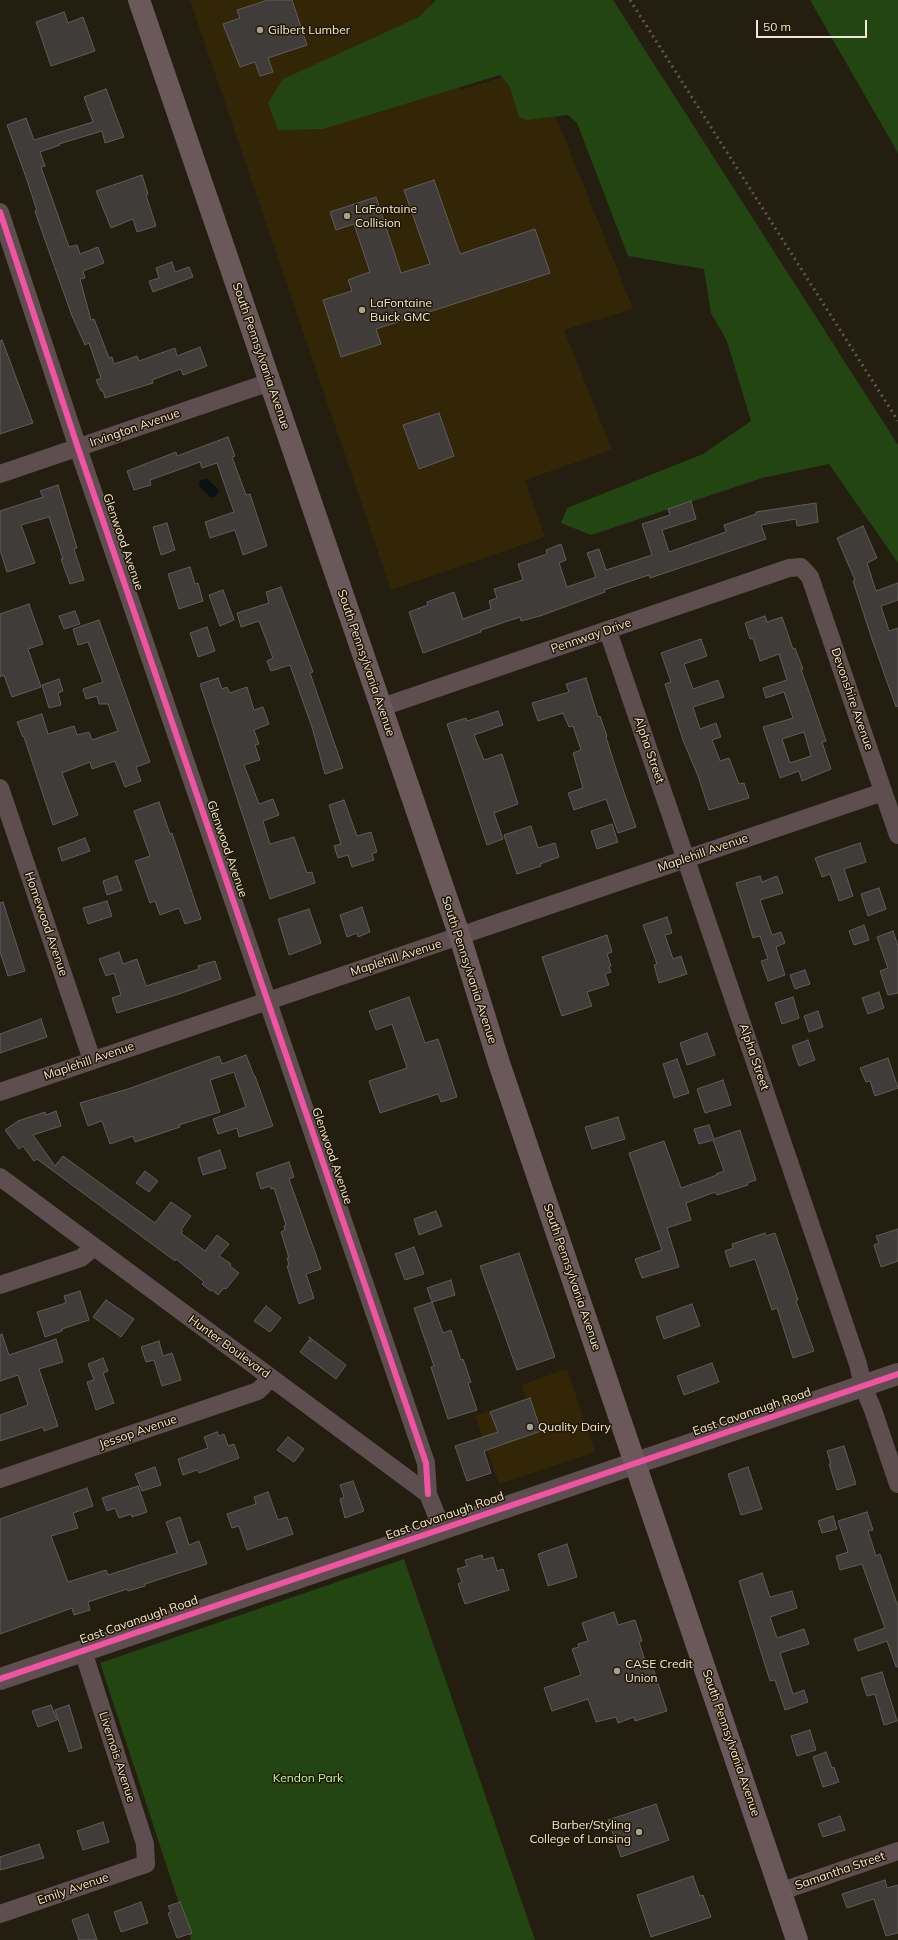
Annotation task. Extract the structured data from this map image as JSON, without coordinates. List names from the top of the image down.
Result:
{
  "streets": {
    "main road": ["South Pennsylvania Avenue"],
    "street": [
      "Irvington Avenue",
      "Glenwood Avenue",
      "Pennway Drive",
      "Devonshire Avenue",
      "Alpha Street",
      "Maplehill Avenue",
      "Homewood Avenue",
      "Hunter Boulevard",
      "East Cavanaugh Road",
      "Jessop Avenue",
      "Livernois Avenue",
      "Samantha Street",
      "Emily Avenue"
    ]
  },
  "crossings": [
    ["South Pennsylvania Avenue", "Irvington Avenue"],
    ["South Pennsylvania Avenue", "Pennway Drive"],
    ["South Pennsylvania Avenue", "Maplehill Avenue"],
    ["South Pennsylvania Avenue", "East Cavanaugh Road"],
    ["South Pennsylvania Avenue", "Samantha Street"],
    ["Irvington Avenue", "Glenwood Avenue"],
    ["Glenwood Avenue", "Maplehill Avenue"],
    ["Glenwood Avenue", "Hunter Boulevard"],
    ["Pennway Drive", "Devonshire Avenue"],
    ["Pennway Drive", "Alpha Street"],
    ["Devonshire Avenue", "Maplehill Avenue"],
    ["Alpha Street", "Maplehill Avenue"],
    ["Alpha Street", "East Cavanaugh Road"],
    ["Maplehill Avenue", "Homewood Avenue"],
    ["Hunter Boulevard", "Jessop Avenue"],
    ["East Cavanaugh Road", "Livernois Avenue"],
    ["Livernois Avenue", "Emily Avenue"]
  ],
  "parks": ["Kendon Park"],
  "places": [
    "Gilbert Lumber",
    "LaFontaine Collision",
    "LaFontaine Buick GMC",
    "Quality Dairy",
    "CASE Credit Union",
    "Barber/Styling College of Lansing"
  ],
  "scale_bar": "50 m"
}
